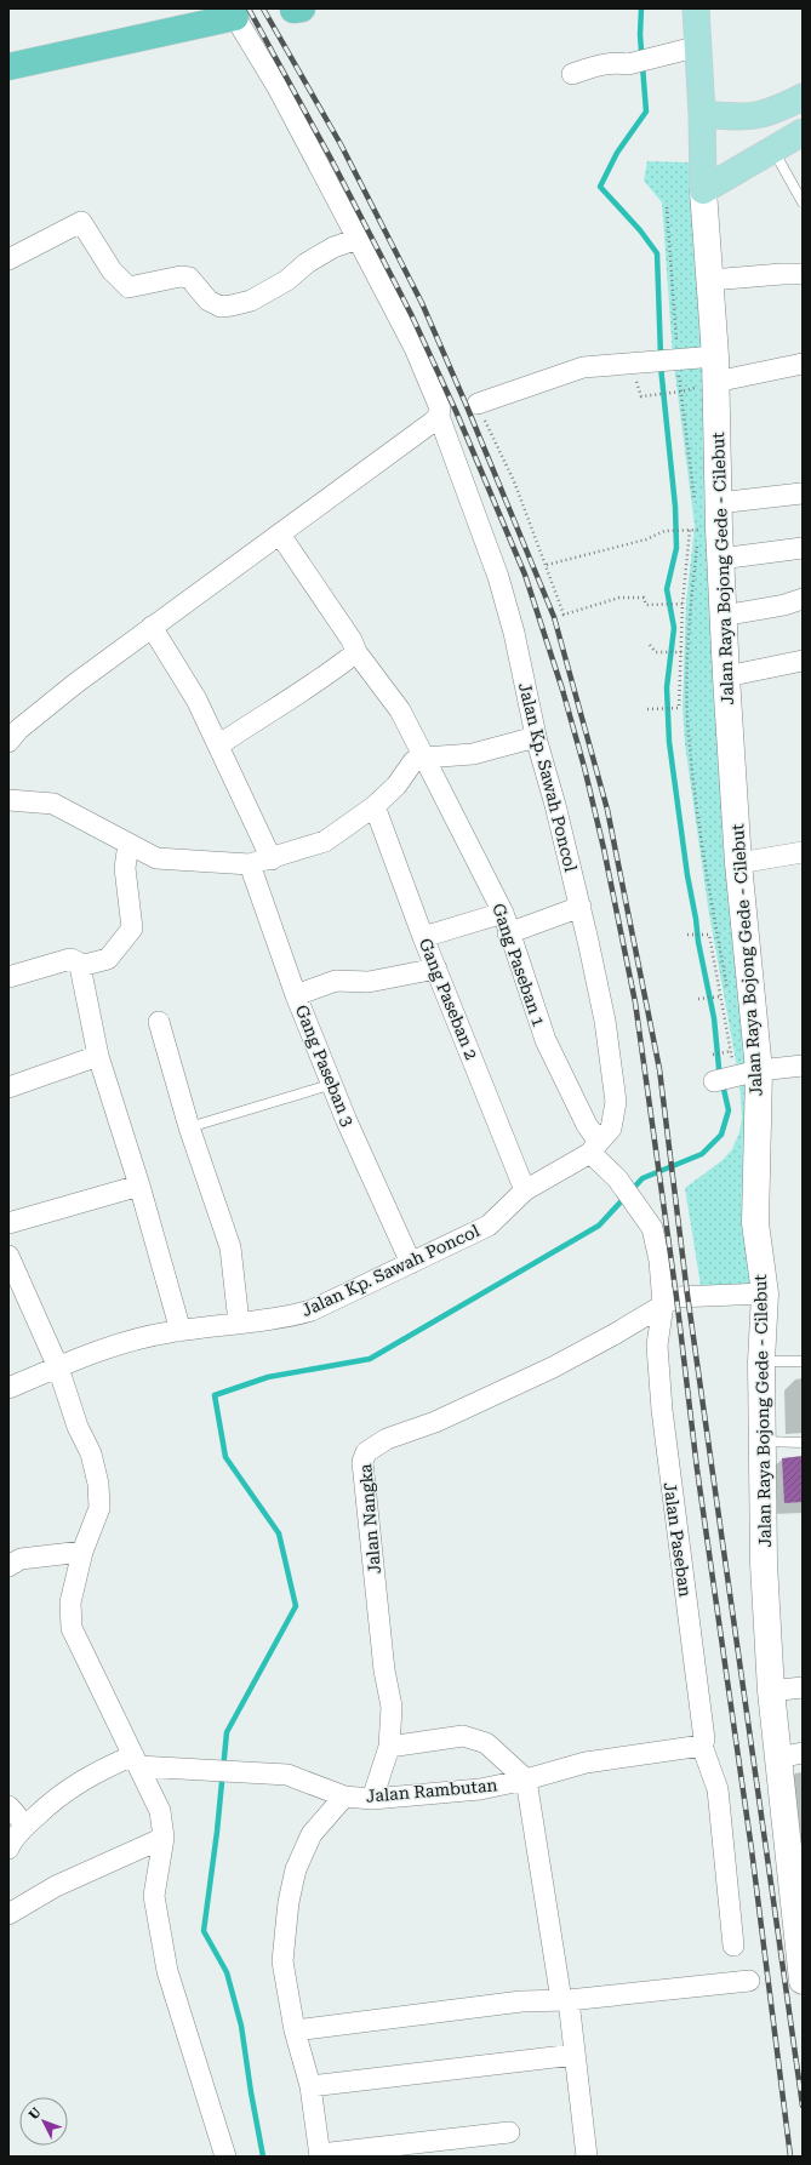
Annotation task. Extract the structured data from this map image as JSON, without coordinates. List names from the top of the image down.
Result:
{
  "streets": {
    "main road": ["Jalan Raya Bojong Gede - Cilebut"],
    "street": [
      "Jalan Kp. Sawah Poncol",
      "Gang Paseban 1",
      "Gang Paseban 2",
      "Gang Paseban 3",
      "Jalan Nangka",
      "Jalan Paseban",
      "Jalan Rambutan"
    ]
  },
  "crossings": [
    ["Jalan Kp. Sawah Poncol", "Gang Paseban 1"],
    ["Jalan Kp. Sawah Poncol", "Gang Paseban 2"],
    ["Jalan Kp. Sawah Poncol", "Gang Paseban 3"],
    ["Jalan Kp. Sawah Poncol", "Jalan Paseban"],
    ["Gang Paseban 1", "Jalan Paseban"],
    ["Jalan Nangka", "Jalan Paseban"],
    ["Jalan Nangka", "Jalan Rambutan"],
    ["Jalan Paseban", "Jalan Rambutan"]
  ],
  "north": "top left"
}
